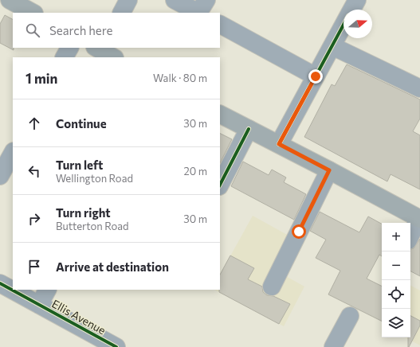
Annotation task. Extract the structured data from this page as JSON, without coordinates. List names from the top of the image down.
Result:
{
  "streets": {
    "street": ["Ellis Avenue"]
  },
  "north": "right",
  "page": {
    "search": "Search here",
    "heading": ["1 min", "Walk · 80 m"],
    "list": [
      ["Continue", "30 m"],
      ["Turn left", "Wellington Road", "20 m"],
      ["Turn right", "Butterton Road", "30 m"],
      "Arrive at destination"
    ],
    "map_buttons": ["+", "−"]
  }
}
